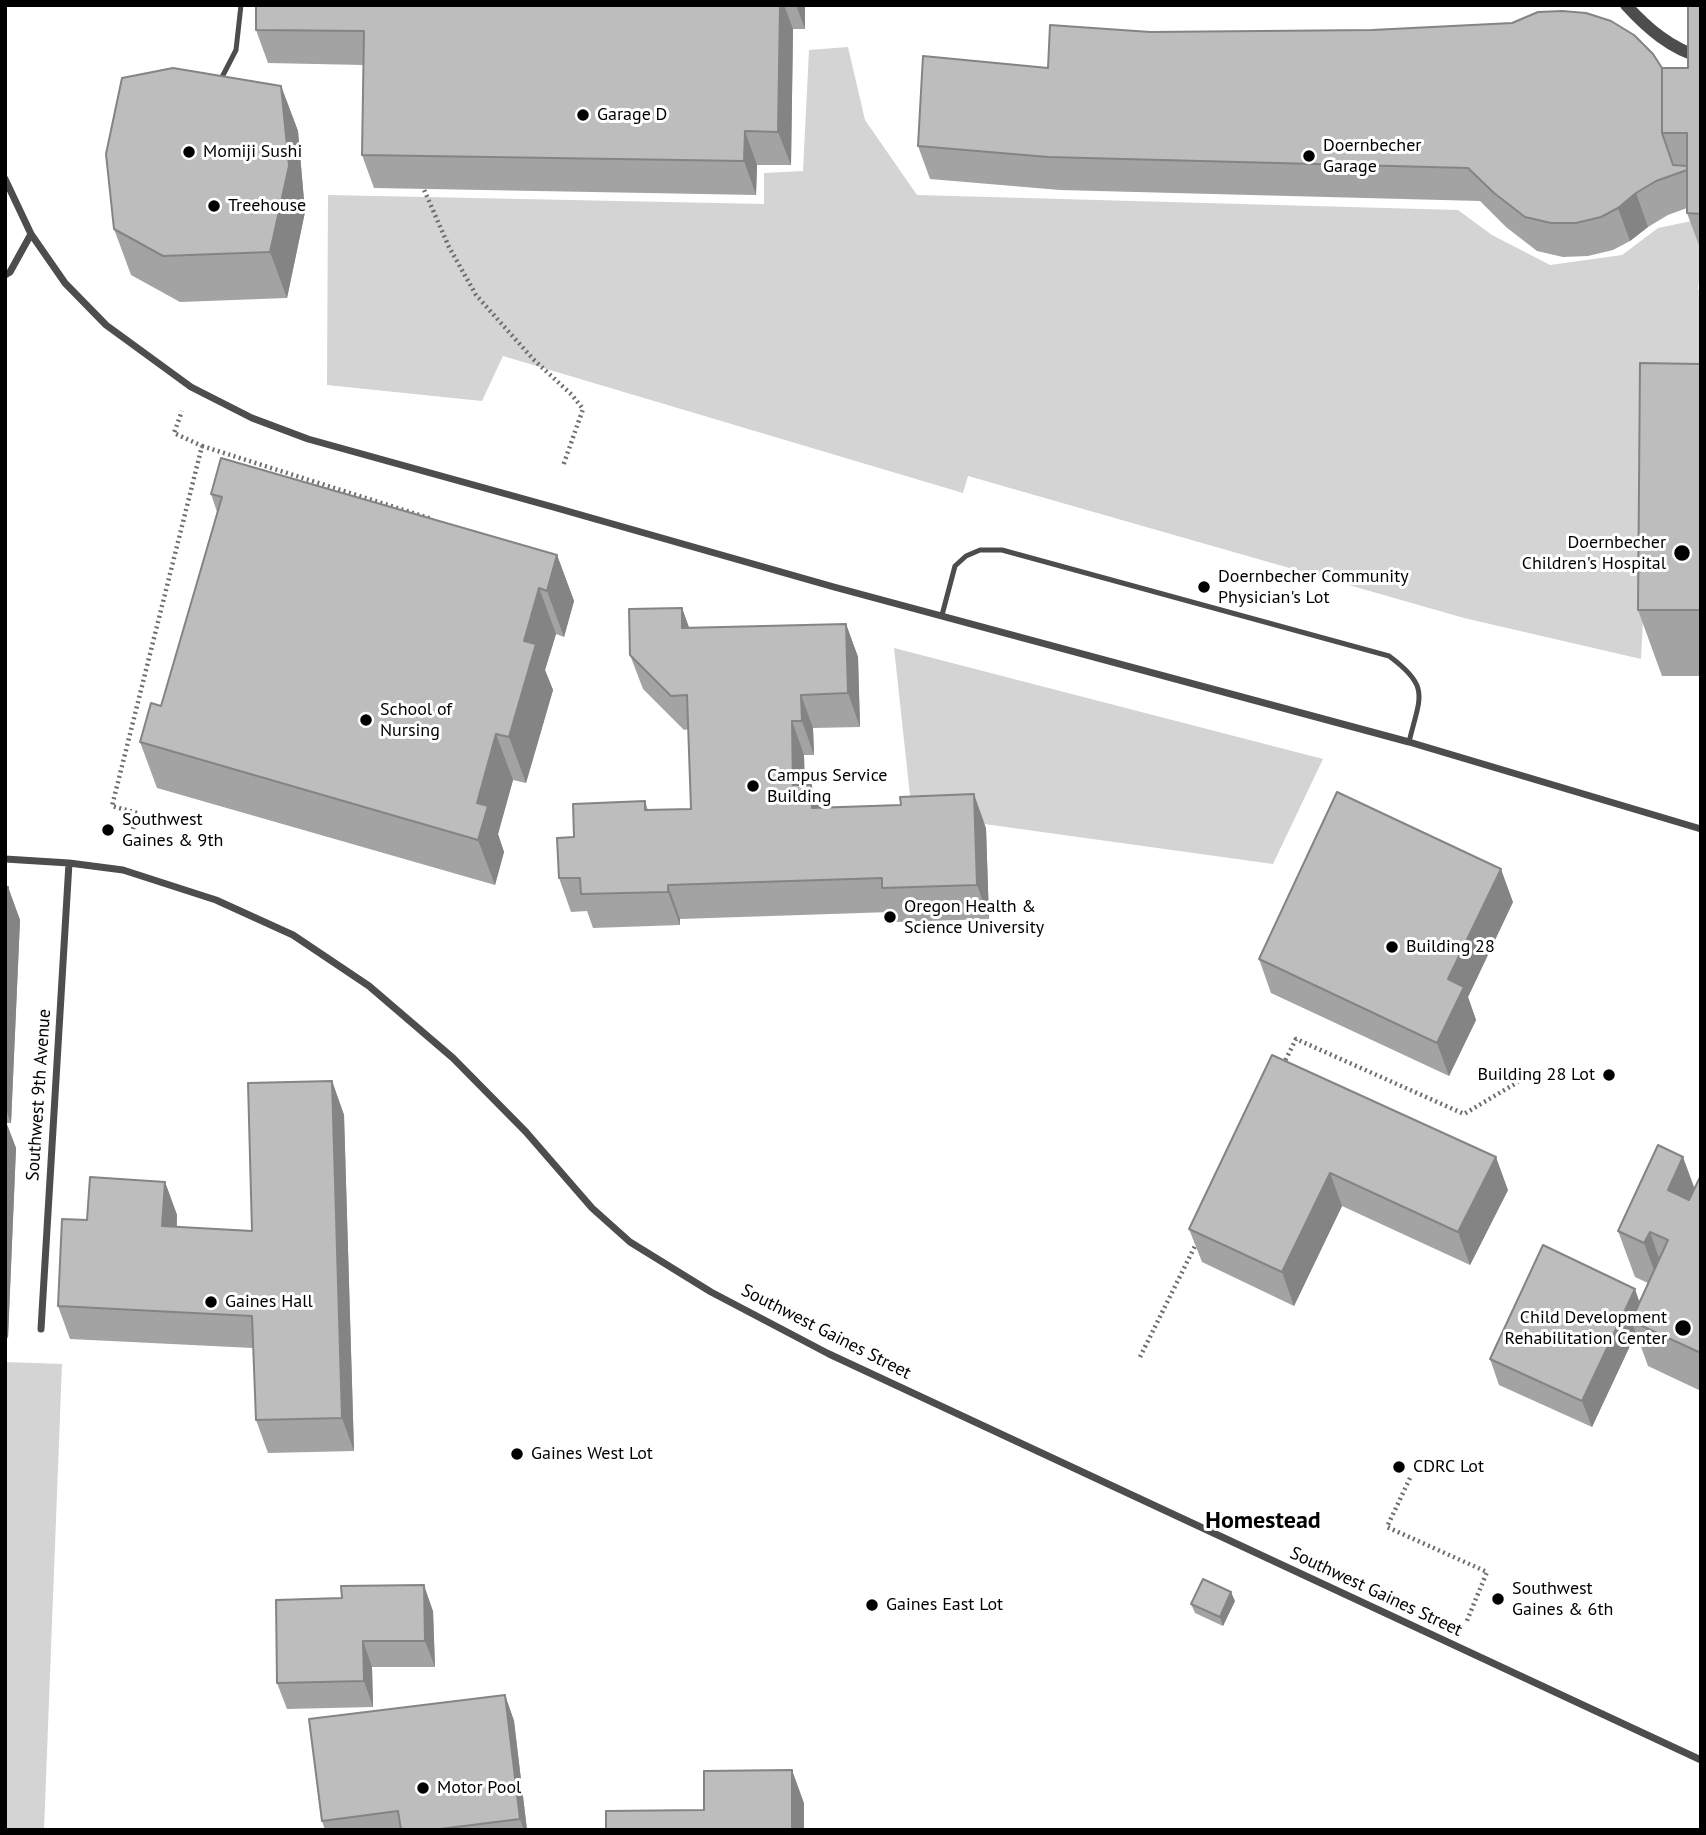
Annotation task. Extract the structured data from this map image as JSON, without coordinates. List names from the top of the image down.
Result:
{
  "streets": {
    "street": ["Southwest 9th Avenue", "Southwest Gaines Street"]
  },
  "crossings": [
    ["Southwest 9th Avenue", "Southwest Gaines Street"]
  ],
  "districts": ["Homestead"],
  "places": [
    "Garage D",
    "Momiji Sushi",
    "Doernbecher Garage",
    "Treehouse",
    "Doernbecher Children's Hospital",
    "Doernbecher Community Physician's Lot",
    "School of Nursing",
    "Campus Service Building",
    "Southwest Gaines & 9th",
    "Oregon Health & Science University",
    "Building 28",
    "Building 28 Lot",
    "Gaines Hall",
    "Child Development Rehabilitation Center",
    "Gaines West Lot",
    "CDRC Lot",
    "Southwest Gaines & 6th",
    "Gaines East Lot",
    "Motor Pool"
  ]
}
